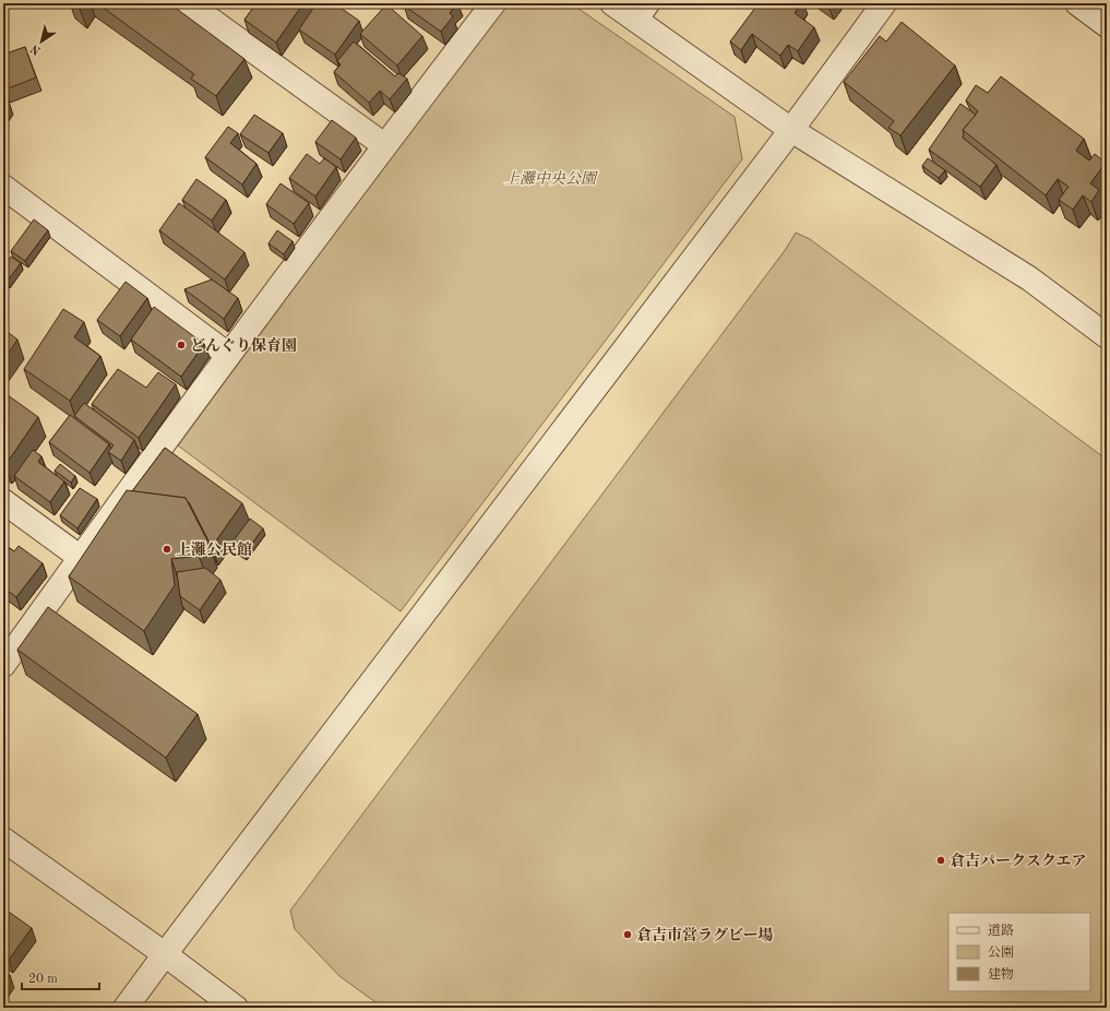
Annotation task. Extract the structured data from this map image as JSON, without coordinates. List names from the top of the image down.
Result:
{
  "parks": ["上灘中央公園"],
  "places": [
    "どんぐり保育園",
    "上灘公民館",
    "倉吉パークスクエア",
    "倉吉市営ラグビー場"
  ],
  "legend": ["道路", "公園", "建物"],
  "scale_bar": "20 m",
  "north": "bottom left"
}
